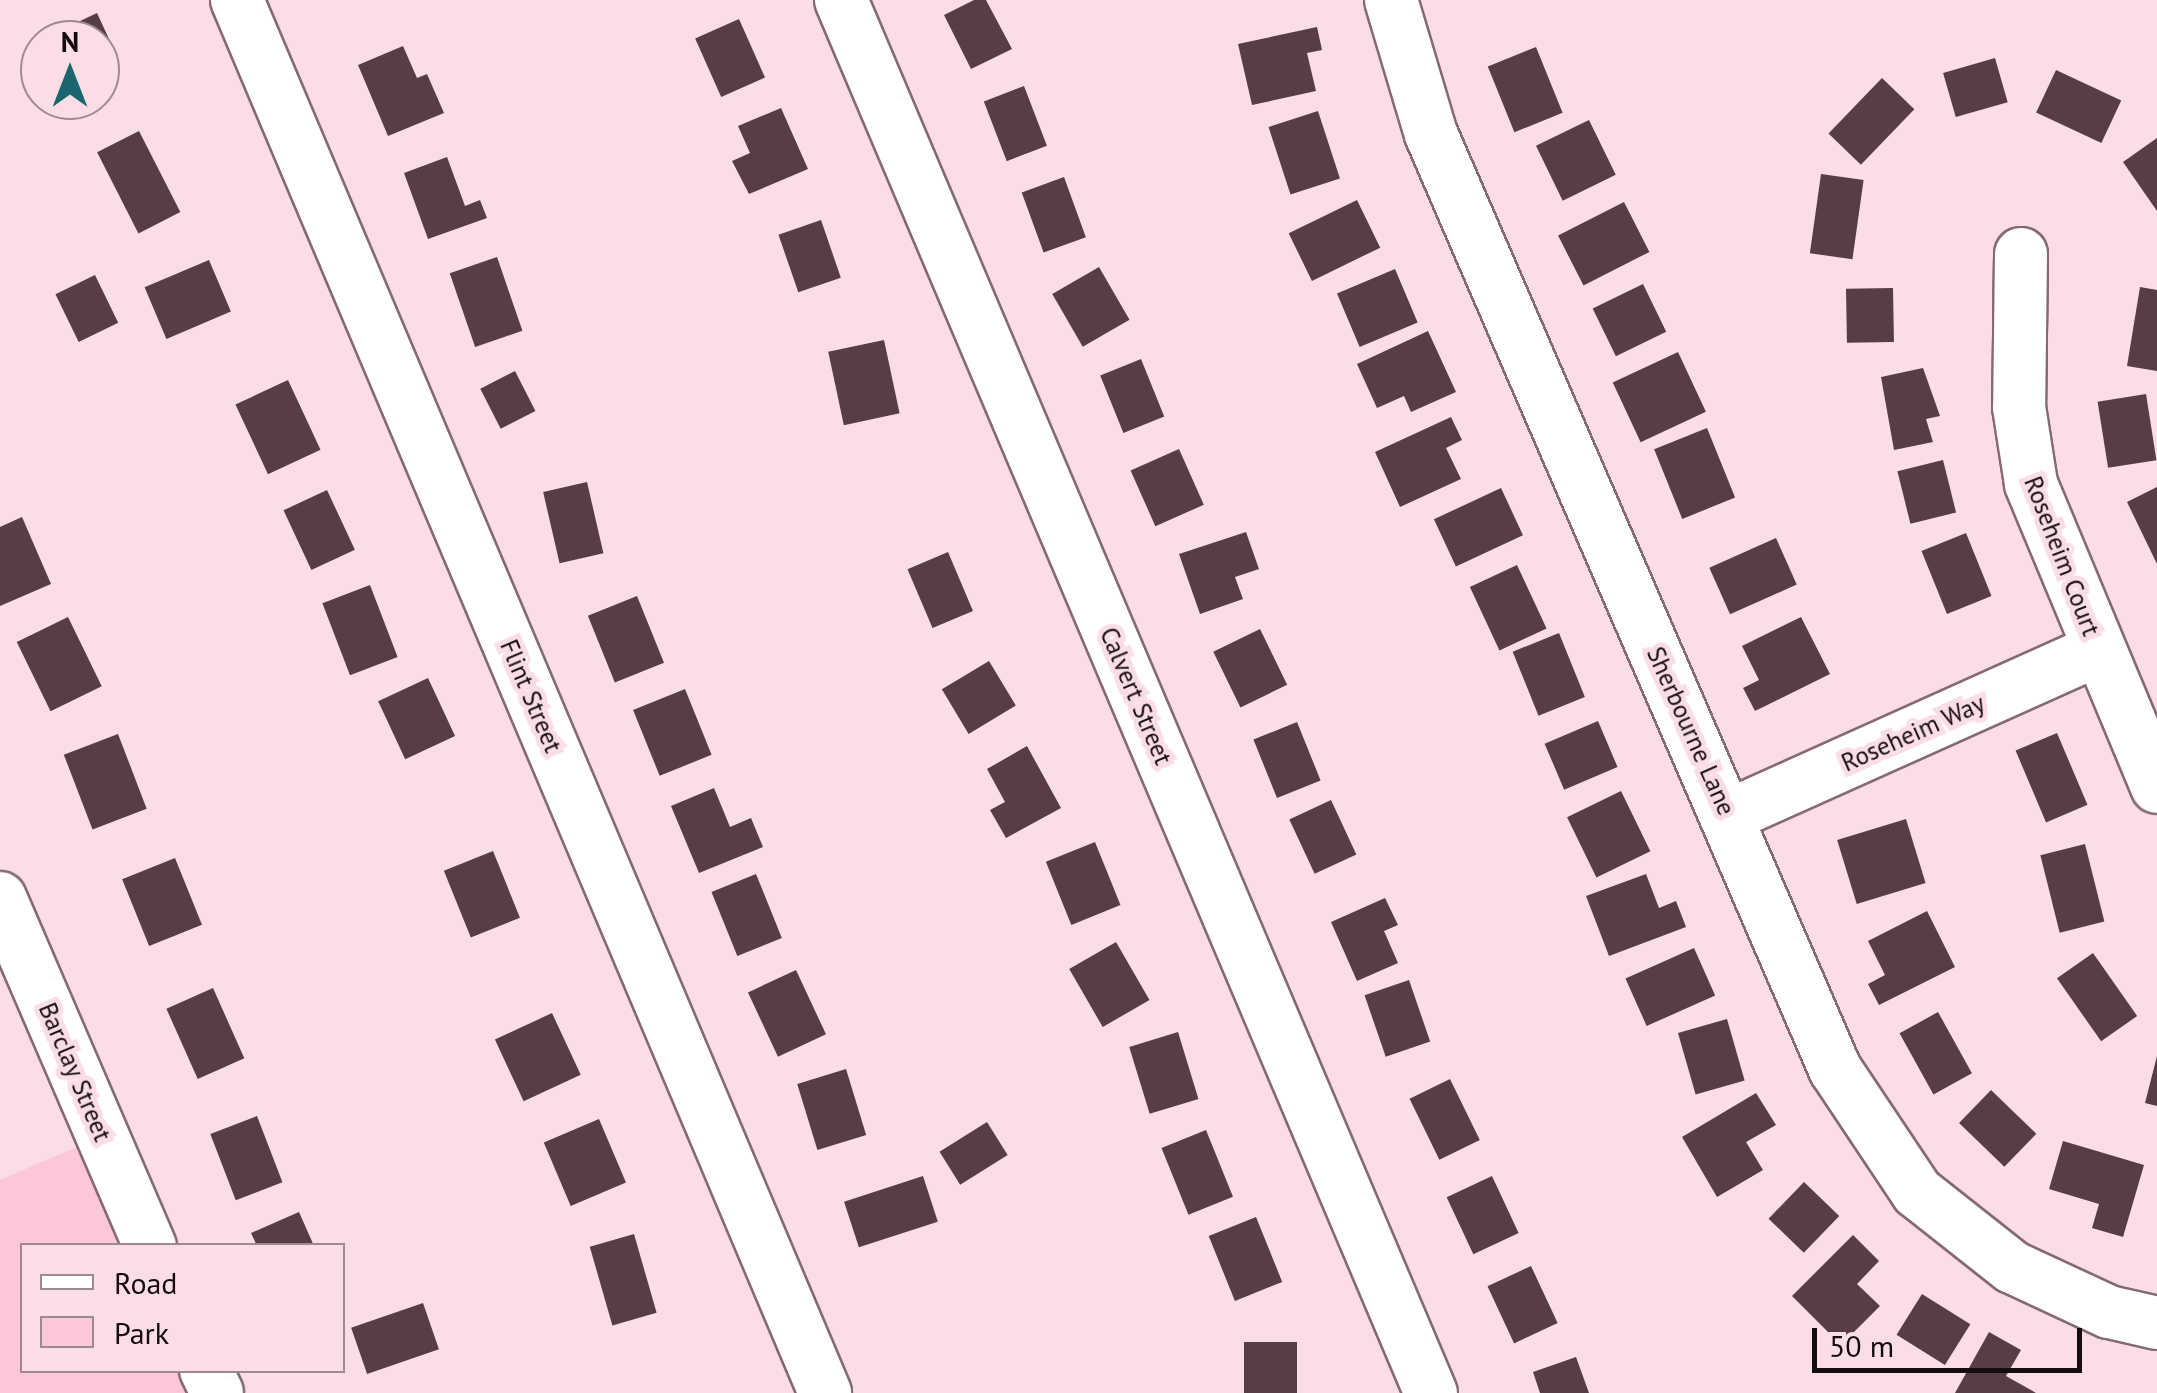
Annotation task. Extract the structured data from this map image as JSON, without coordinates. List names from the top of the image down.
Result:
{
  "streets": {
    "street": [
      "Roseheim Court",
      "Flint Street",
      "Calvert Street",
      "Sherbourne Lane",
      "Roseheim Way",
      "Barclay Street"
    ]
  },
  "crossings": [
    ["Roseheim Court", "Roseheim Way"],
    ["Sherbourne Lane", "Roseheim Way"]
  ],
  "legend": ["Road", "Park"],
  "scale_bar": "50 m",
  "north": "top"
}
